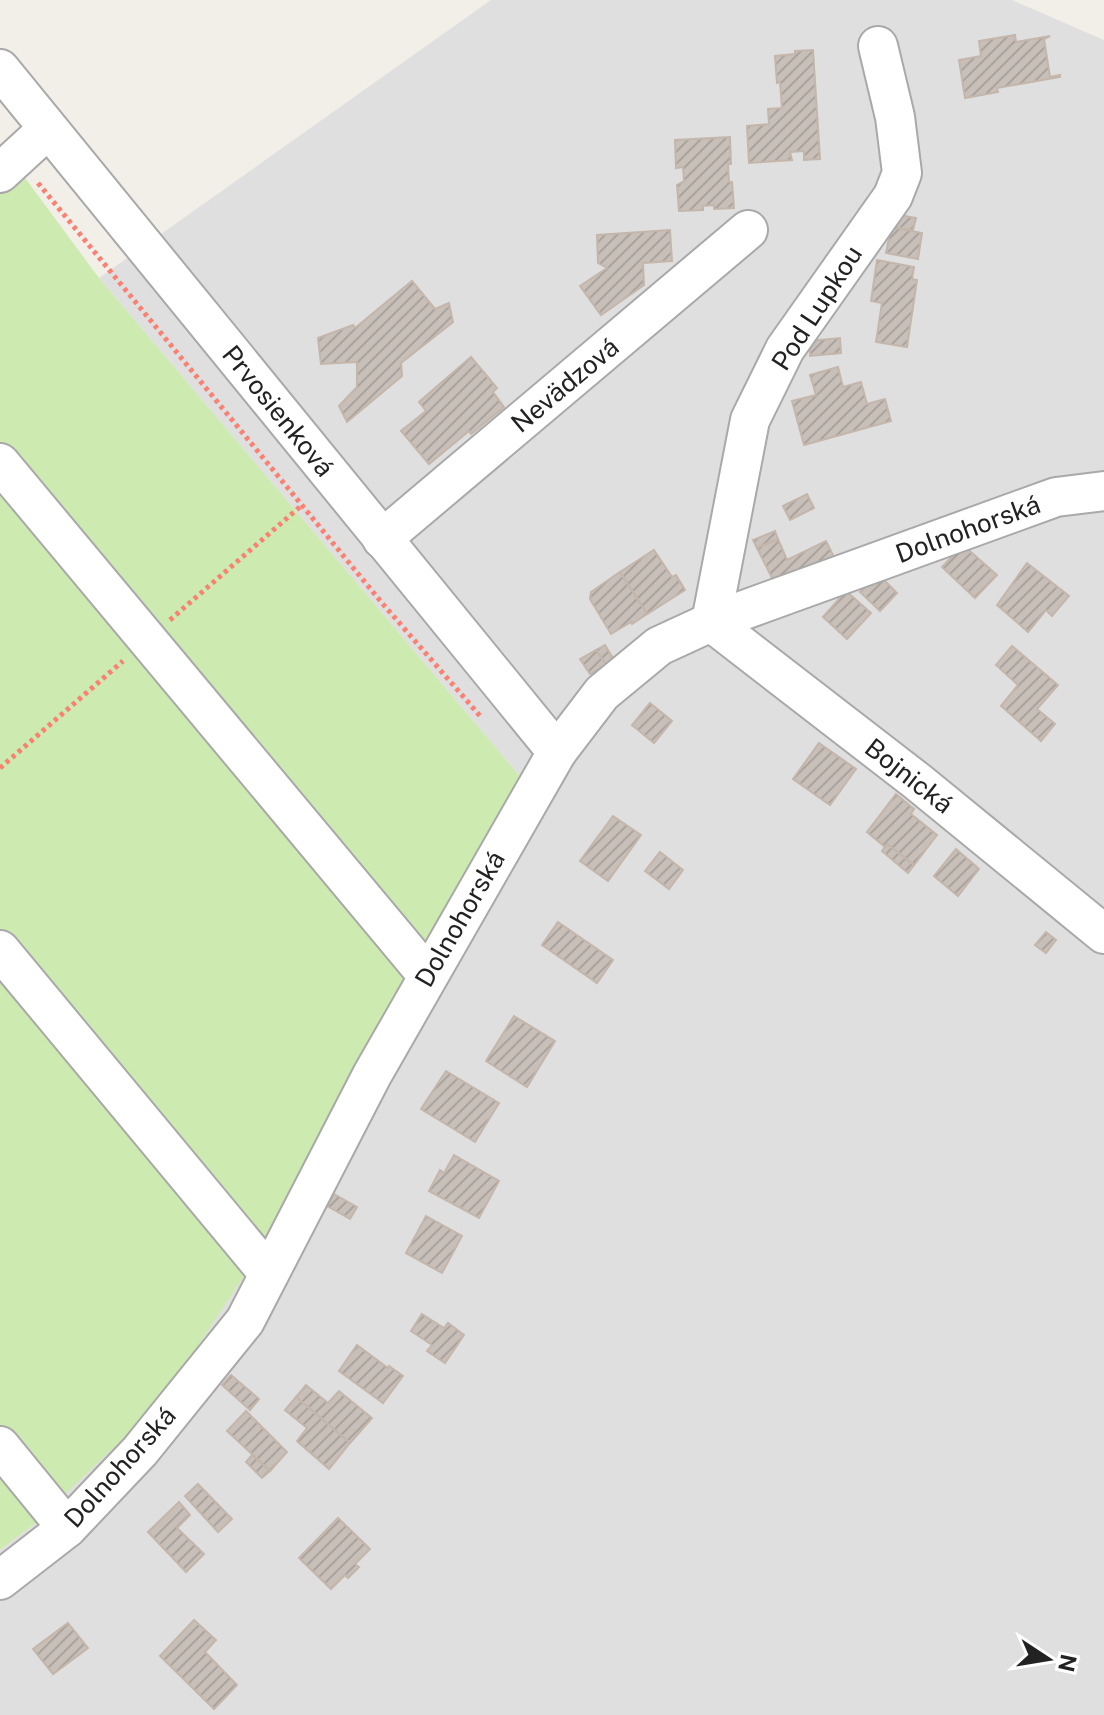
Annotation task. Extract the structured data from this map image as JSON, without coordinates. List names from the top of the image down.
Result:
{
  "streets": {
    "street": [
      "Pod Lupkou",
      "Nevädzová",
      "Prvosienková",
      "Dolnohorská",
      "Bojnická"
    ]
  },
  "crossings": [
    ["Pod Lupkou", "Dolnohorská"],
    ["Pod Lupkou", "Bojnická"],
    ["Nevädzová", "Prvosienková"],
    ["Prvosienková", "Dolnohorská"],
    ["Dolnohorská", "Bojnická"]
  ],
  "north": "right"
}
